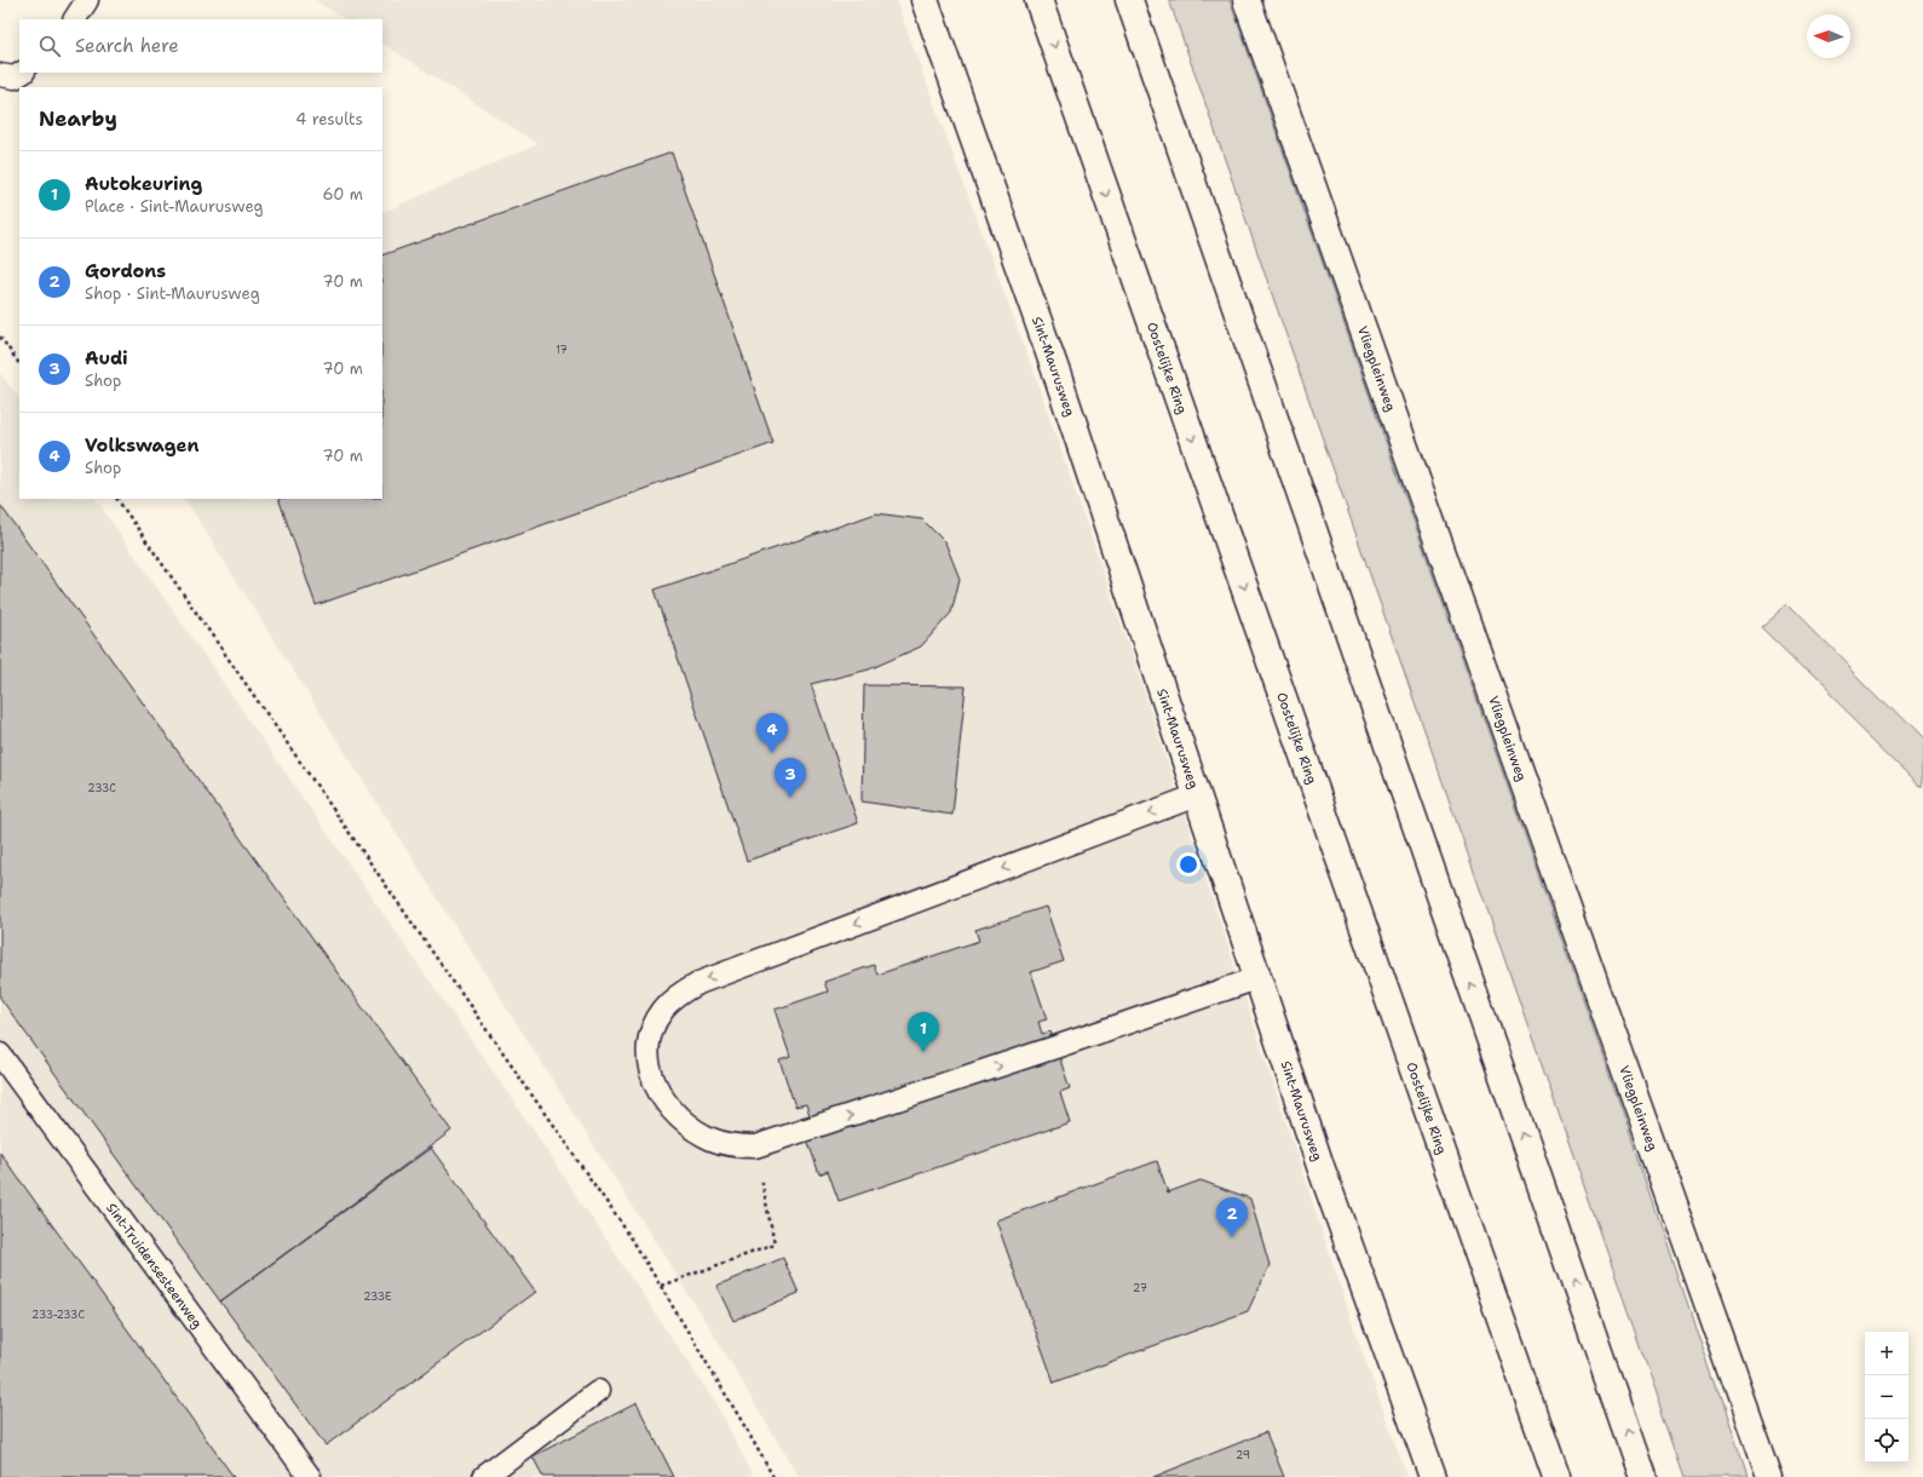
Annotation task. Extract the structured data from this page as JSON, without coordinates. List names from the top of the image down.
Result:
{
  "streets": {
    "main road": ["Sint-Maurusweg", "Oostelijke Ring", "Vliegpleinweg"],
    "lane": ["Sint-Truidensesteenweg"]
  },
  "house_numbers": [
    "17",
    "233C",
    "27",
    "233E",
    "233-233C",
    "29"
  ],
  "north": "left",
  "page": {
    "search": "Search here",
    "heading": ["Nearby", "4 results"],
    "list": [
      {
        "mark": "1",
        "name": "Autokeuring",
        "note": "Place · Sint-Maurusweg",
        "value": "60 m"
      },
      {
        "mark": "2",
        "name": "Gordons",
        "note": "Shop · Sint-Maurusweg",
        "value": "70 m"
      },
      {
        "mark": "3",
        "name": "Audi",
        "note": "Shop",
        "value": "70 m"
      },
      {
        "mark": "4",
        "name": "Volkswagen",
        "note": "Shop",
        "value": "70 m"
      }
    ],
    "pins": [
      "4",
      "3",
      "1",
      "2"
    ],
    "map_buttons": ["+", "−"]
  }
}
